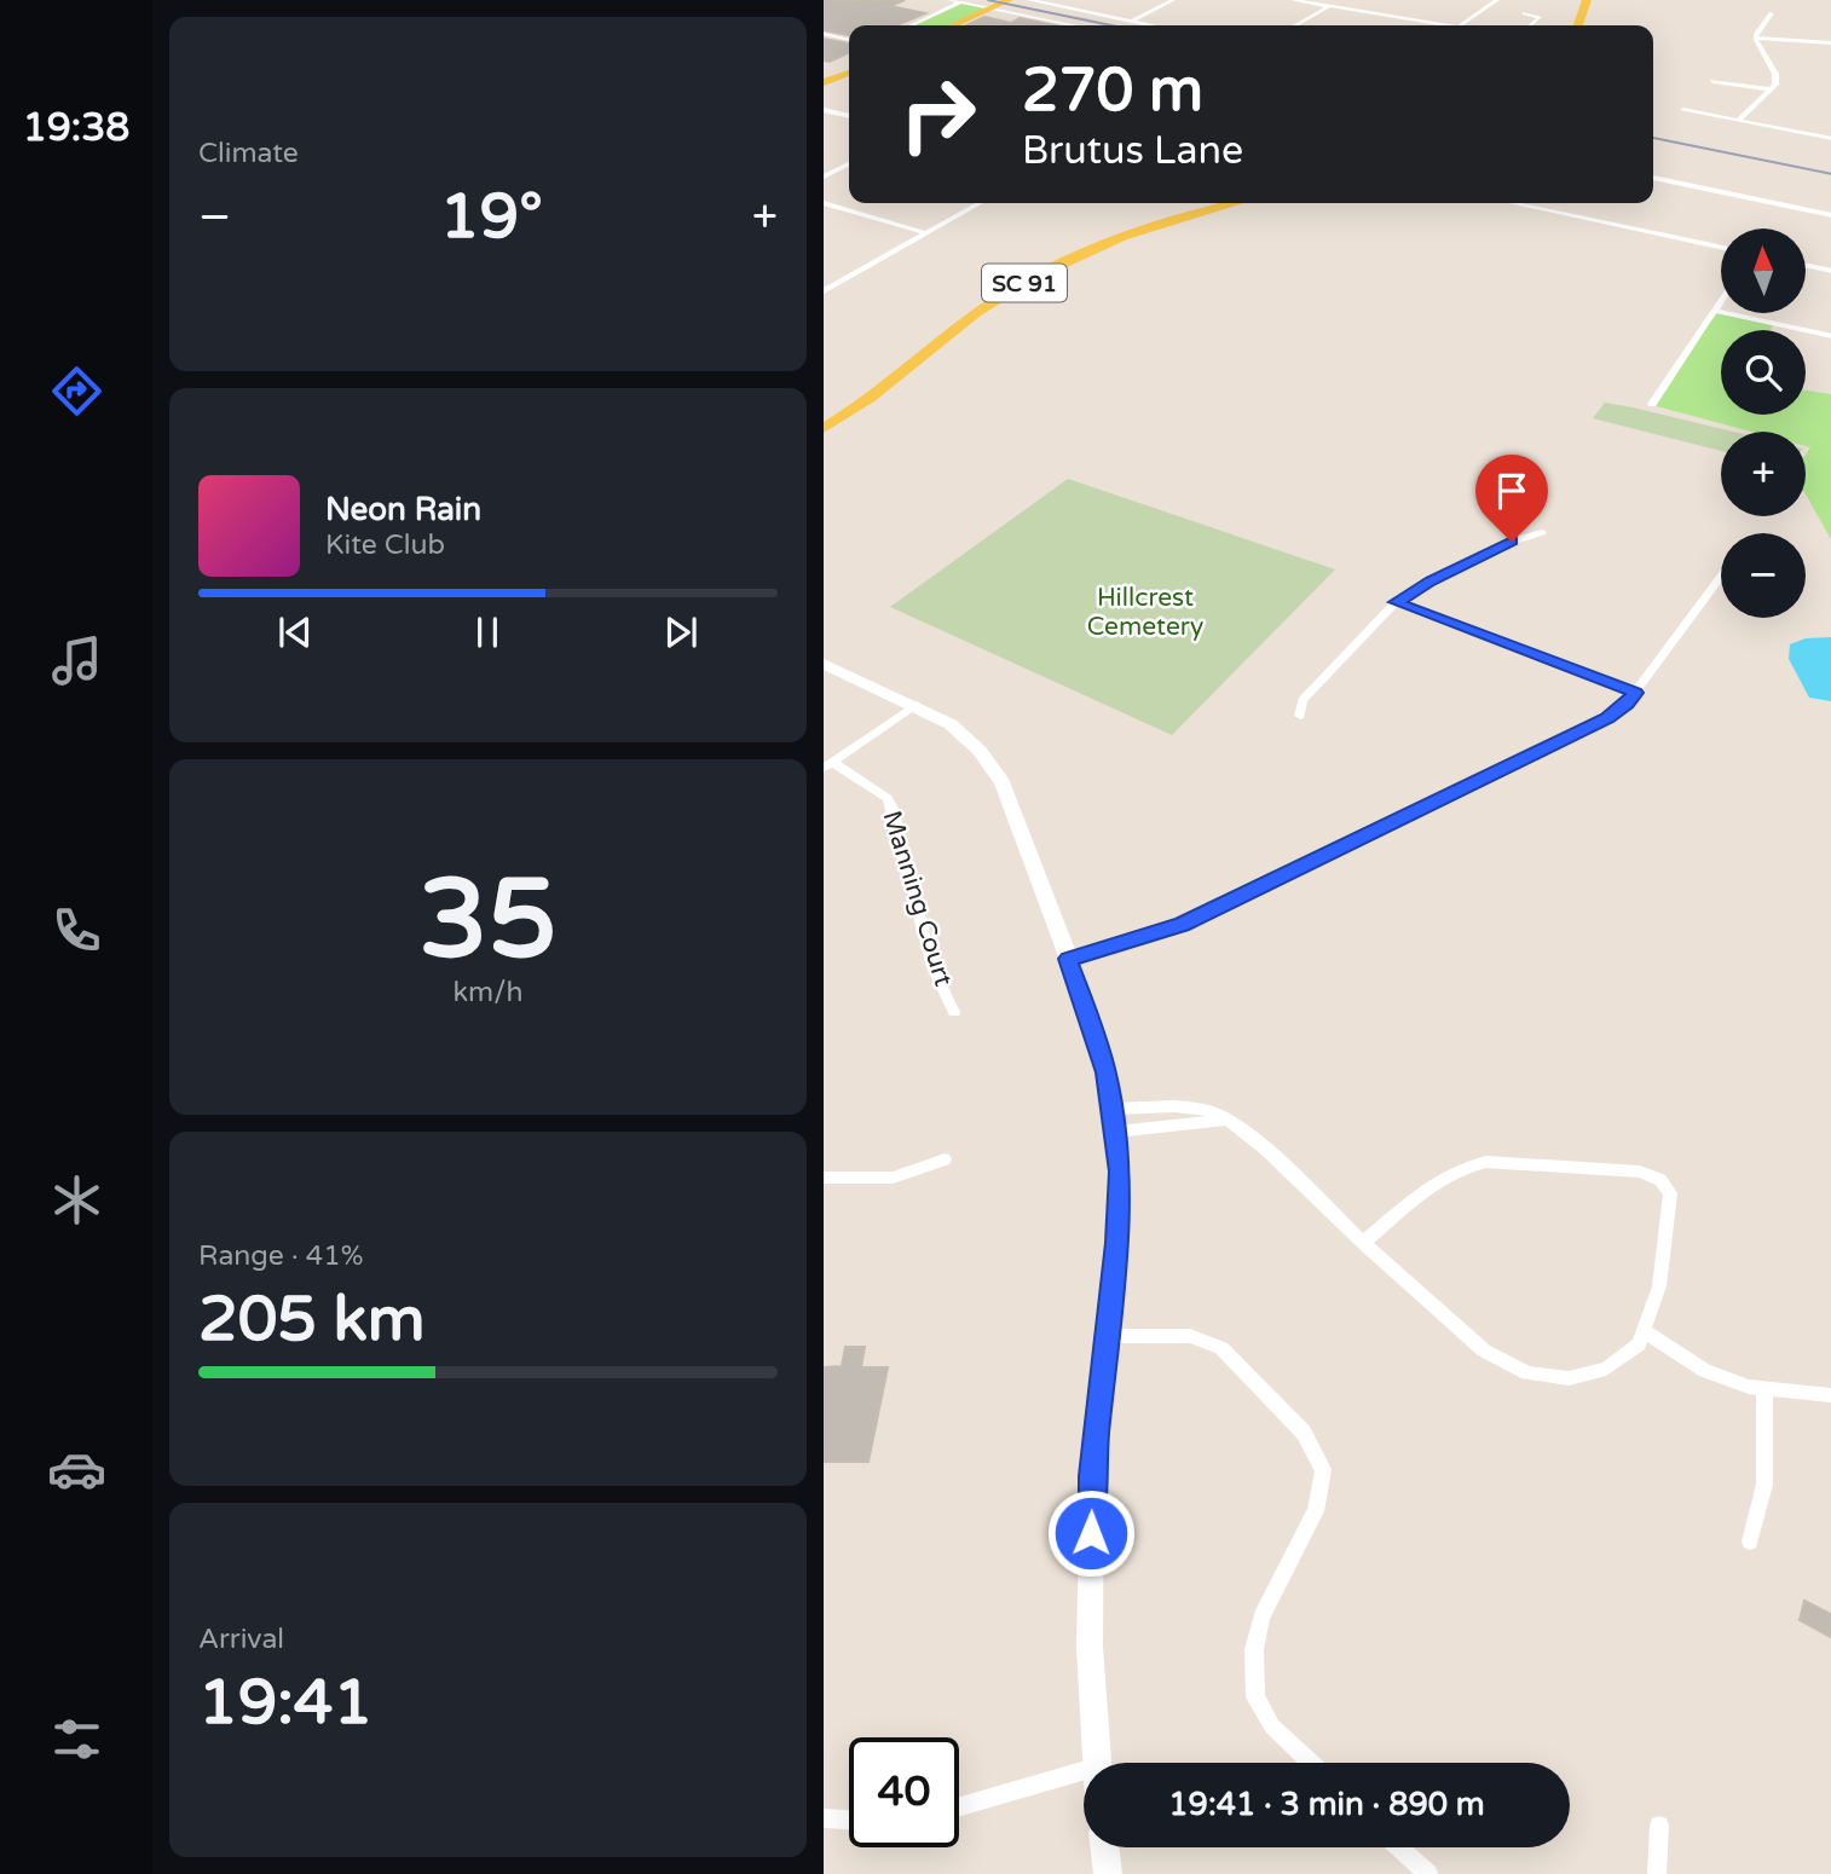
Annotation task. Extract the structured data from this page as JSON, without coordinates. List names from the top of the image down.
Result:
{
  "streets": {
    "main road": ["SC 91"],
    "street": ["Manning Court"]
  },
  "parks": ["Hillcrest Cemetery"],
  "north": "top",
  "page": {
    "tabs": "19:38",
    "tile": [
      "Climate",
      ["35", "km/h"],
      ["Range · 41%", "205 km"],
      ["Arrival", "19:41"]
    ],
    "turn": ["270 m", "Brutus Lane"],
    "heat": ["−", "19°", "+"],
    "map_buttons": ["+", "−"],
    "song": ["Neon Rain", "Kite Club"],
    "limit": "40",
    "trip": "19:41 · 3 min · 890 m"
  }
}
